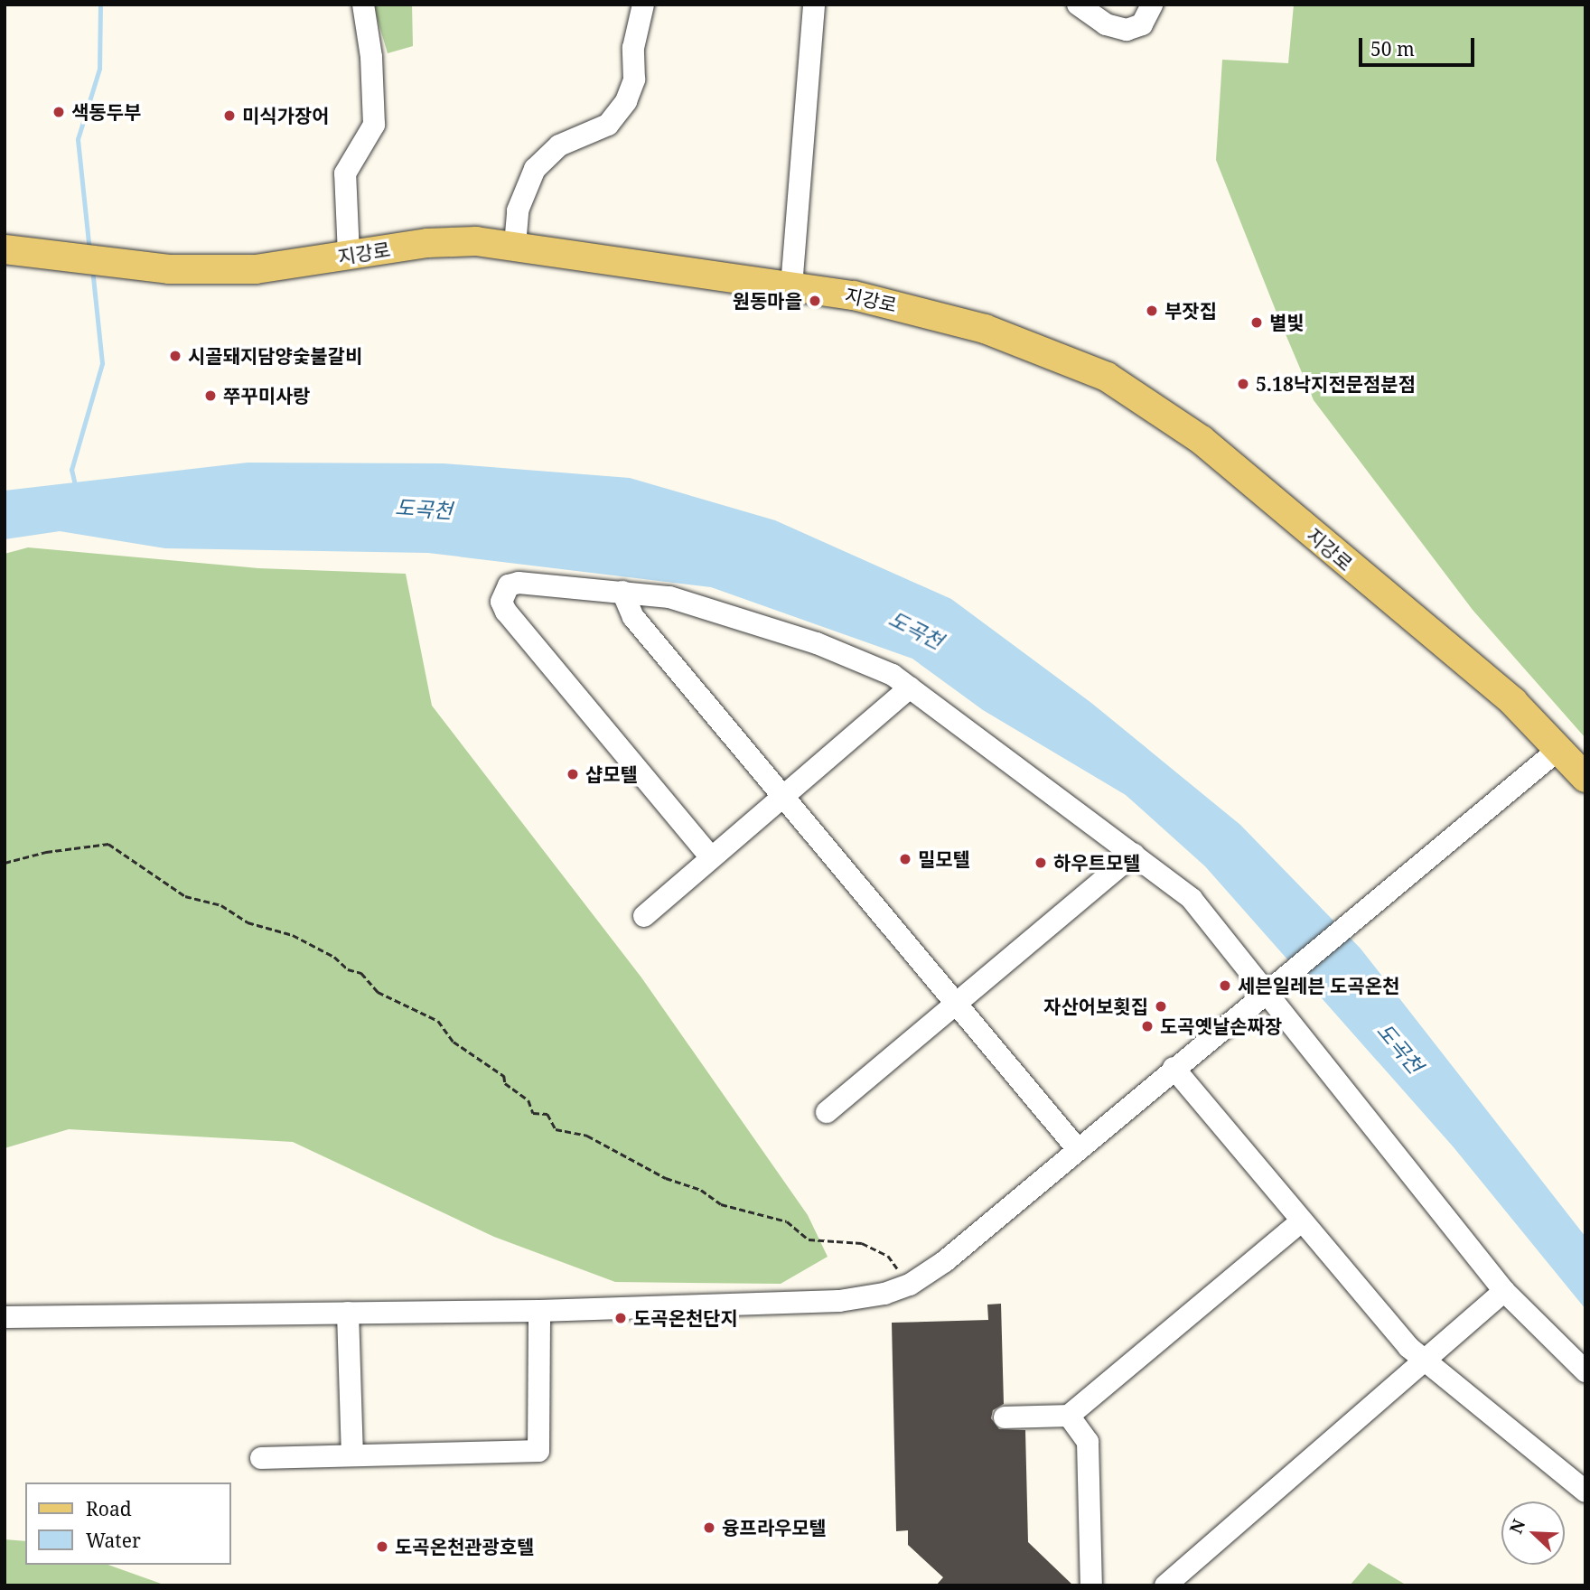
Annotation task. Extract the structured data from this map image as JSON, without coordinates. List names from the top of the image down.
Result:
{
  "streets": {
    "main road": ["지강로"]
  },
  "water": ["도곡천"],
  "places": [
    "색동두부",
    "미식가장어",
    "원동마을",
    "부잣집",
    "별빛",
    "시골돼지담양숯불갈비",
    "5.18낙지전문점분점",
    "쭈꾸미사랑",
    "샵모텔",
    "밀모텔",
    "하우트모텔",
    "세븐일레븐 도곡온천",
    "자산어보횟집",
    "도곡옛날손짜장",
    "도곡온천단지",
    "융프라우모텔",
    "도곡온천관광호텔"
  ],
  "legend": ["Road", "Water"],
  "scale_bar": "50 m",
  "north": "top left"
}
